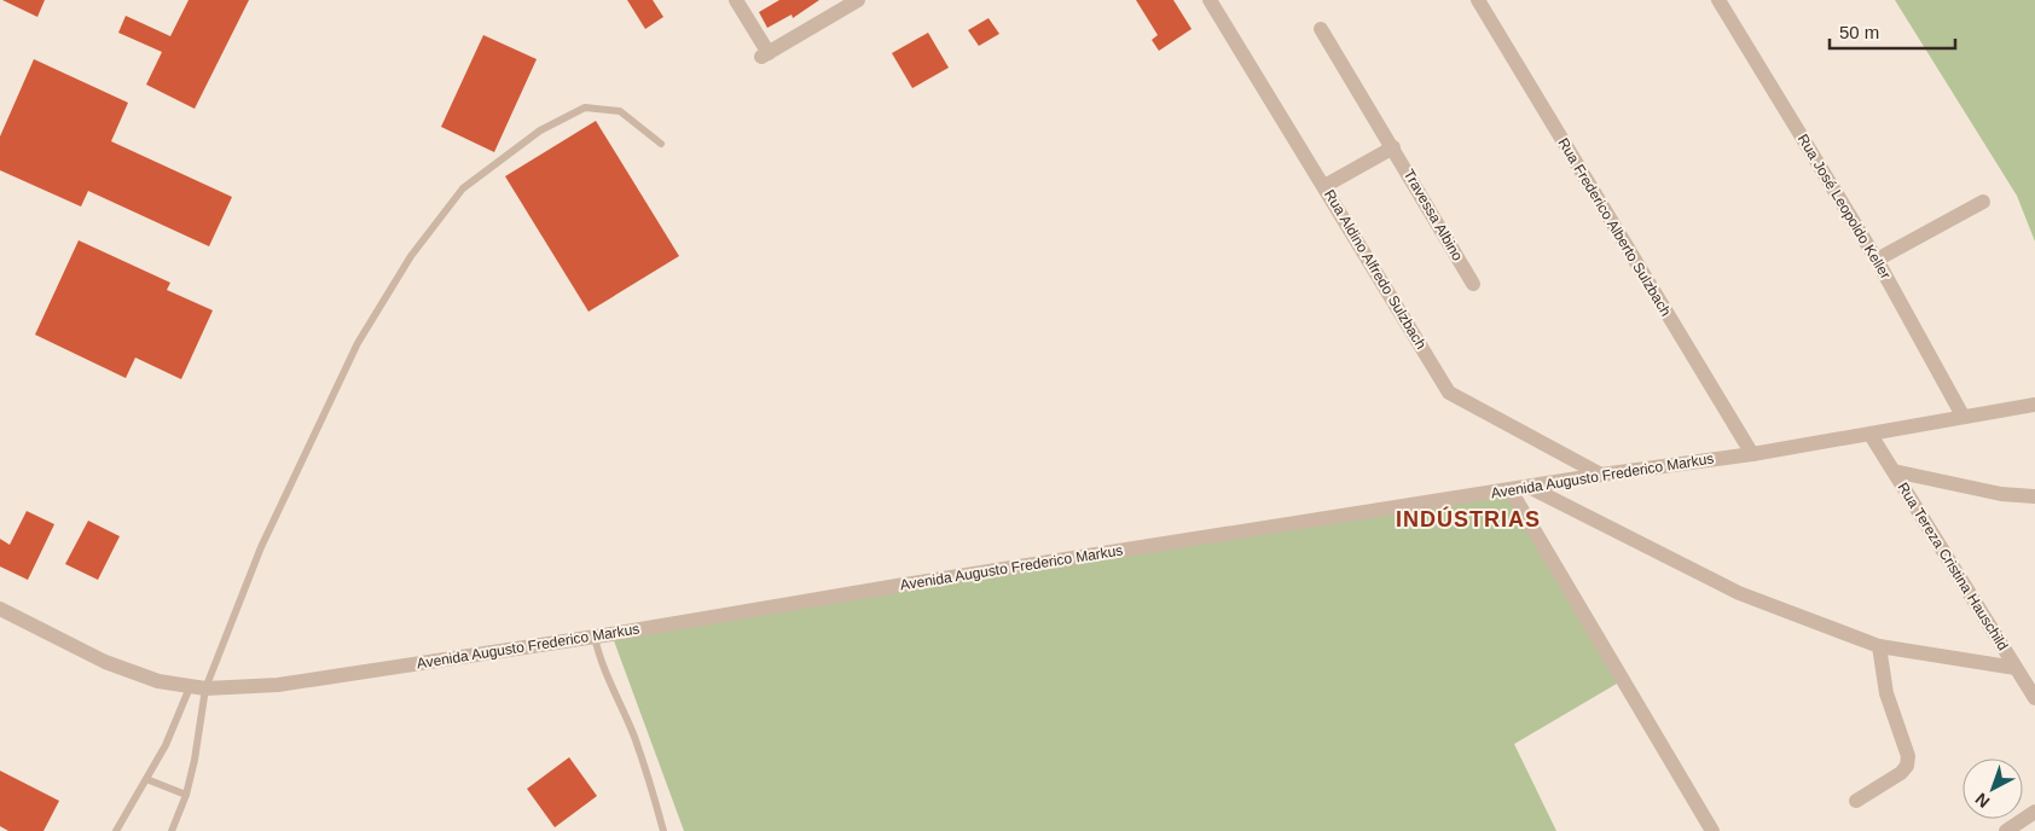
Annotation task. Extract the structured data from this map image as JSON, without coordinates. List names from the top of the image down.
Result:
{
  "streets": {
    "street": [
      "Rua José Leopoldo Keller",
      "Travessa Albino",
      "Rua Frederico Alberto Sulzbach",
      "Rua Aldino Alfredo Sulzbach",
      "Avenida Augusto Frederico Markus",
      "Rua Tereza Cristina Hauschild"
    ]
  },
  "crossings": [
    ["Rua José Leopoldo Keller", "Avenida Augusto Frederico Markus"],
    ["Rua Frederico Alberto Sulzbach", "Avenida Augusto Frederico Markus"],
    ["Rua Aldino Alfredo Sulzbach", "Avenida Augusto Frederico Markus"],
    ["Avenida Augusto Frederico Markus", "Rua Tereza Cristina Hauschild"]
  ],
  "districts": ["INDÚSTRIAS"],
  "scale_bar": "50 m",
  "north": "bottom left"
}
